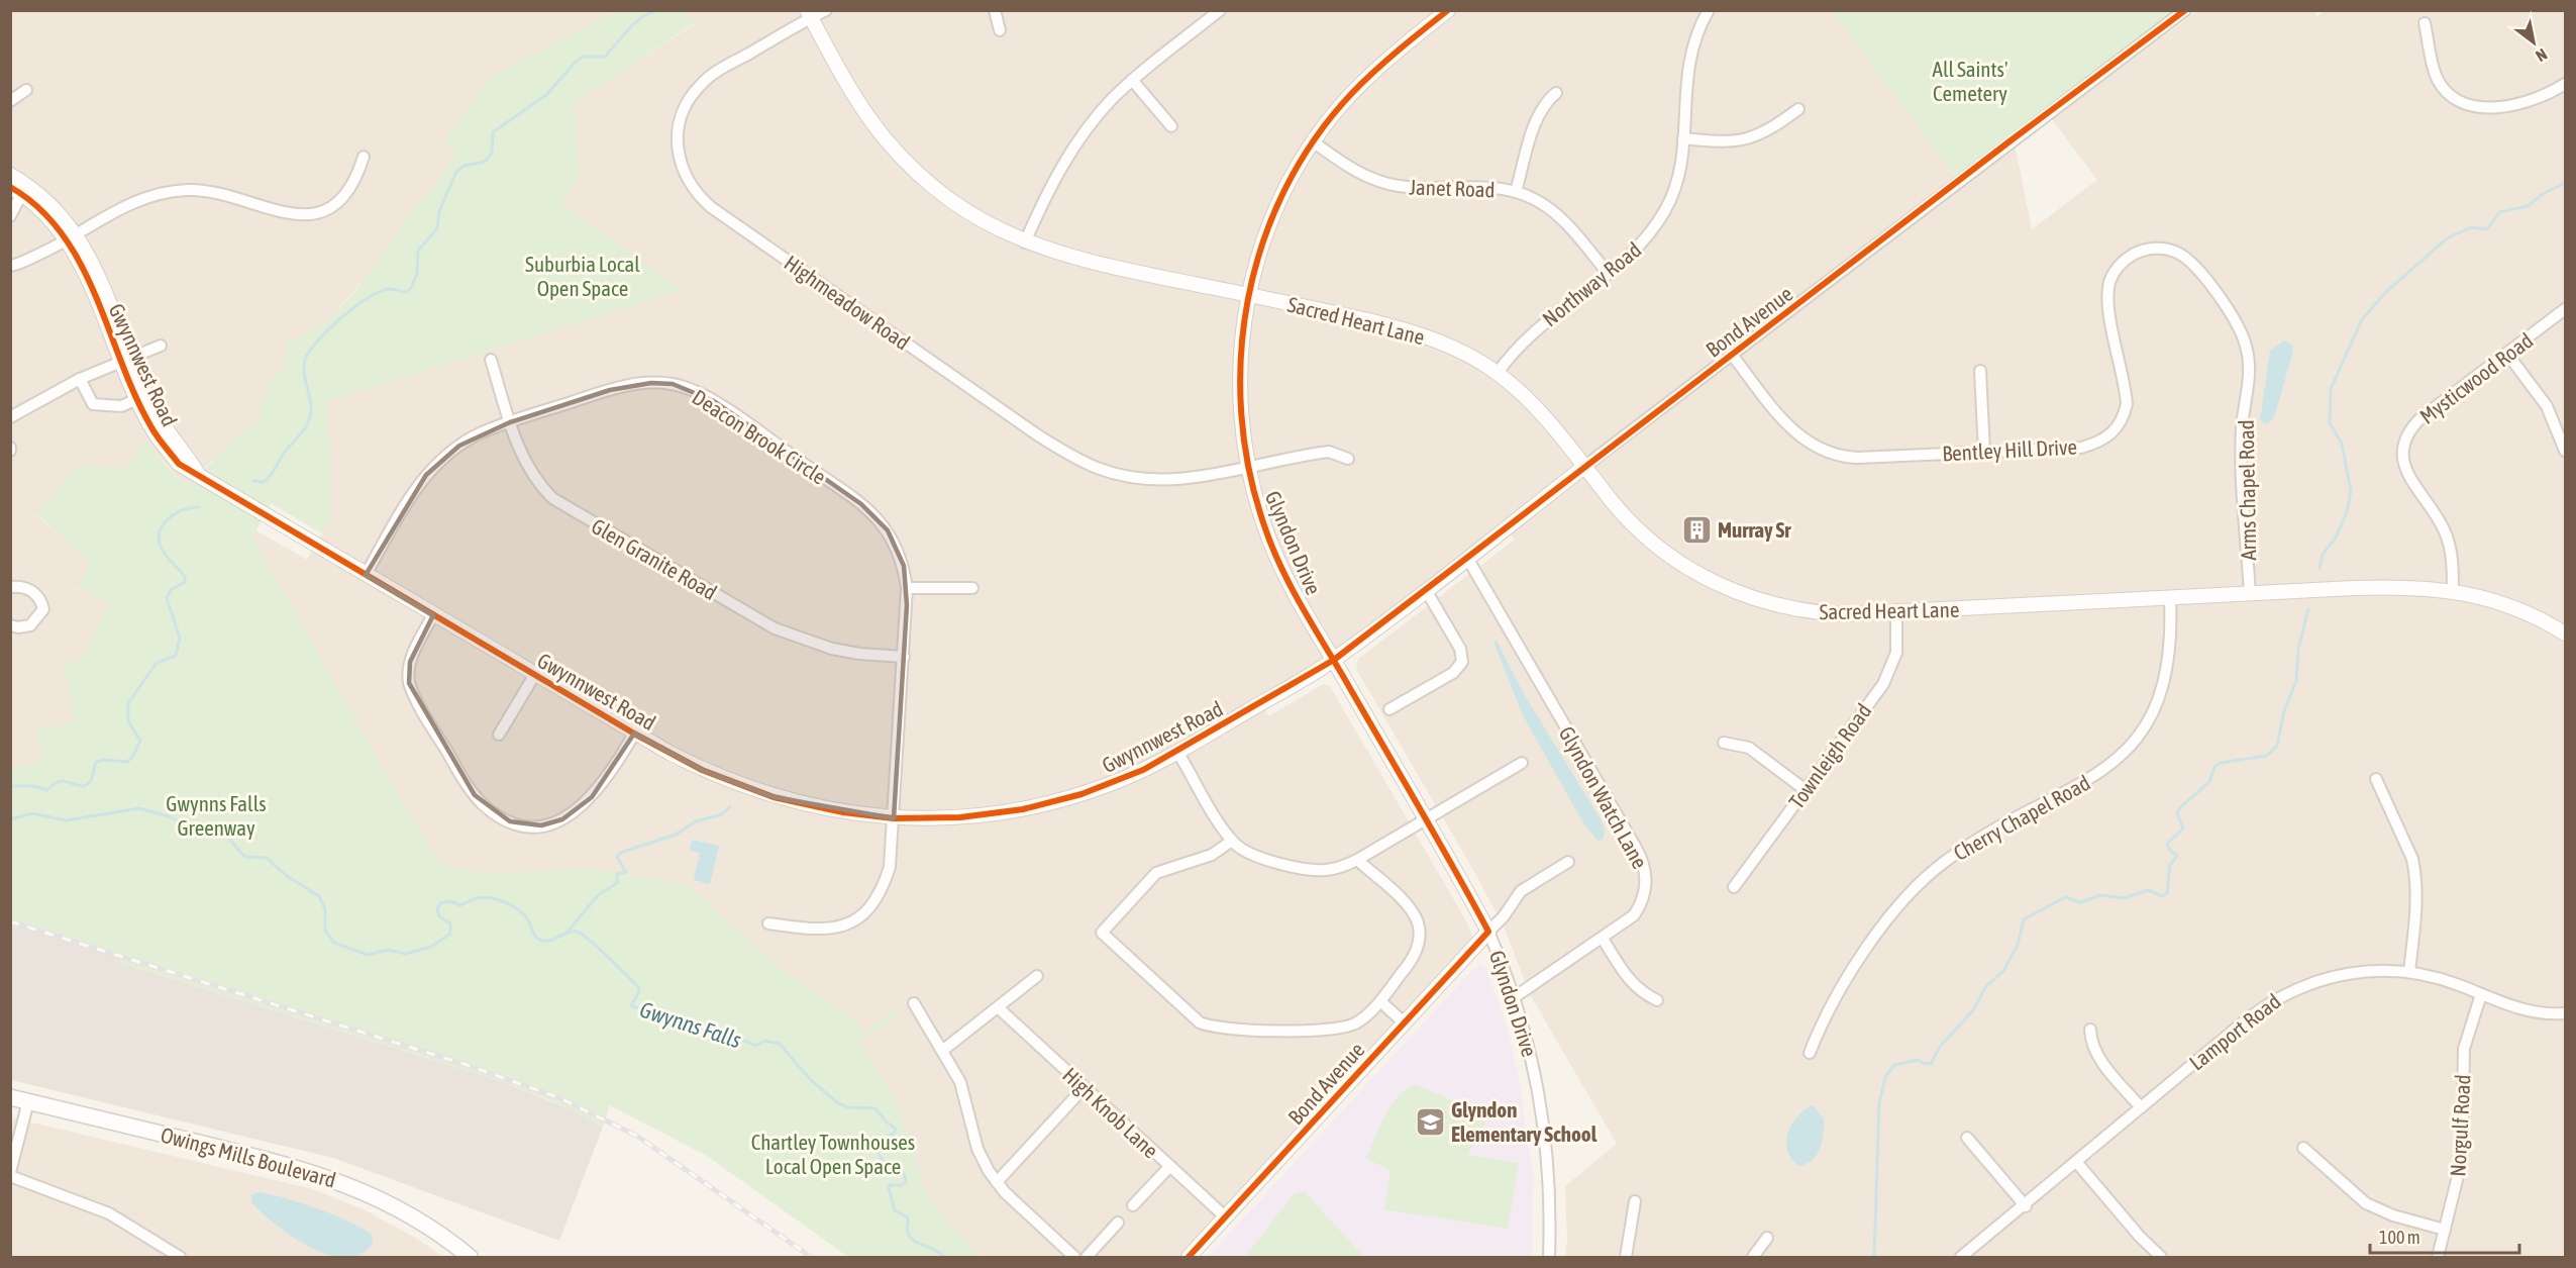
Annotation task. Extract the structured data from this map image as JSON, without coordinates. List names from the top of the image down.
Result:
{
  "streets": {
    "main road": ["Owings Mills Boulevard"],
    "street": [
      "Janet Road",
      "Northway Road",
      "Highmeadow Road",
      "Sacred Heart Lane",
      "Bond Avenue",
      "Gwynnwest Road",
      "Mysticwood Road",
      "Deacon Brook Circle",
      "Bentley Hill Drive",
      "Arms Chapel Road",
      "Glyndon Drive",
      "Glen Granite Road",
      "Townleigh Road",
      "Glyndon Watch Lane",
      "Cherry Chapel Road",
      "Lamport Road",
      "High Knob Lane",
      "Norgulf Road"
    ]
  },
  "crossings": [
    ["Janet Road", "Northway Road"],
    ["Janet Road", "Glyndon Drive"],
    ["Northway Road", "Sacred Heart Lane"],
    ["Highmeadow Road", "Sacred Heart Lane"],
    ["Highmeadow Road", "Glyndon Drive"],
    ["Sacred Heart Lane", "Bond Avenue"],
    ["Sacred Heart Lane", "Mysticwood Road"],
    ["Sacred Heart Lane", "Arms Chapel Road"],
    ["Sacred Heart Lane", "Glyndon Drive"],
    ["Sacred Heart Lane", "Townleigh Road"],
    ["Sacred Heart Lane", "Cherry Chapel Road"],
    ["Bond Avenue", "Gwynnwest Road"],
    ["Bond Avenue", "Bentley Hill Drive"],
    ["Bond Avenue", "Glyndon Drive"],
    ["Bond Avenue", "Glyndon Watch Lane"],
    ["Bond Avenue", "High Knob Lane"],
    ["Gwynnwest Road", "Deacon Brook Circle"],
    ["Gwynnwest Road", "Glyndon Drive"],
    ["Deacon Brook Circle", "Glen Granite Road"],
    ["Bentley Hill Drive", "Arms Chapel Road"],
    ["Glyndon Drive", "Glyndon Watch Lane"],
    ["Lamport Road", "Norgulf Road"]
  ],
  "water": ["Gwynns Falls"],
  "parks": [
    "All Saints' Cemetery",
    "Suburbia Local Open Space",
    "Gwynns Falls Greenway",
    "Chartley Townhouses Local Open Space"
  ],
  "places": {
    "building": ["Murray Sr"],
    "school or university": ["Glyndon Elementary School"]
  },
  "scale_bar": "100 m",
  "north": "bottom right"
}
